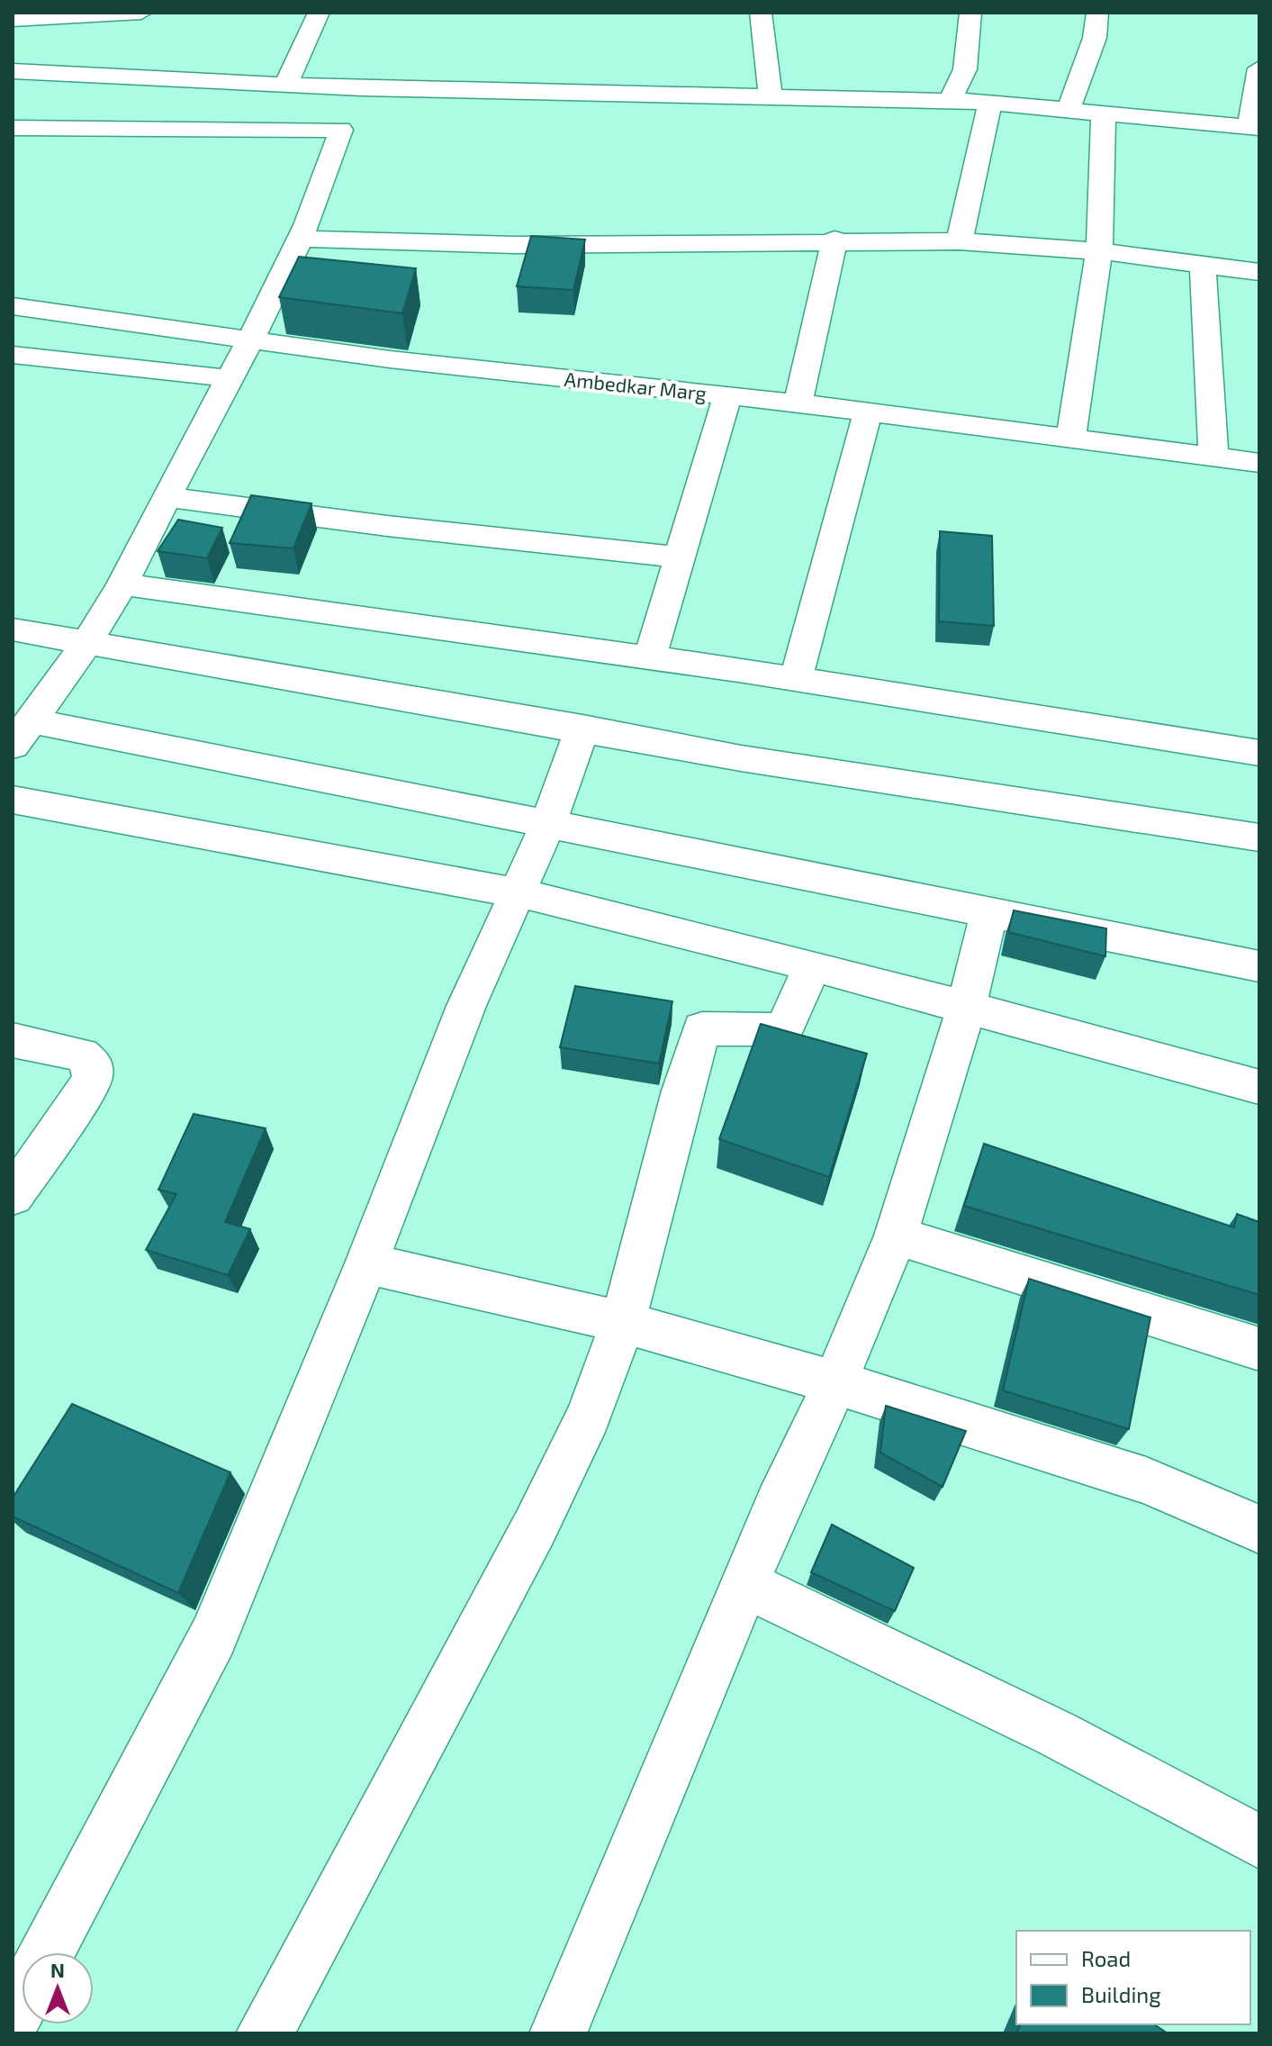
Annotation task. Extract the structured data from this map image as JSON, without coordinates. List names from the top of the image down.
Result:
{
  "streets": {
    "street": ["Ambedkar Marg"]
  },
  "legend": ["Road", "Building"],
  "north": "top"
}
